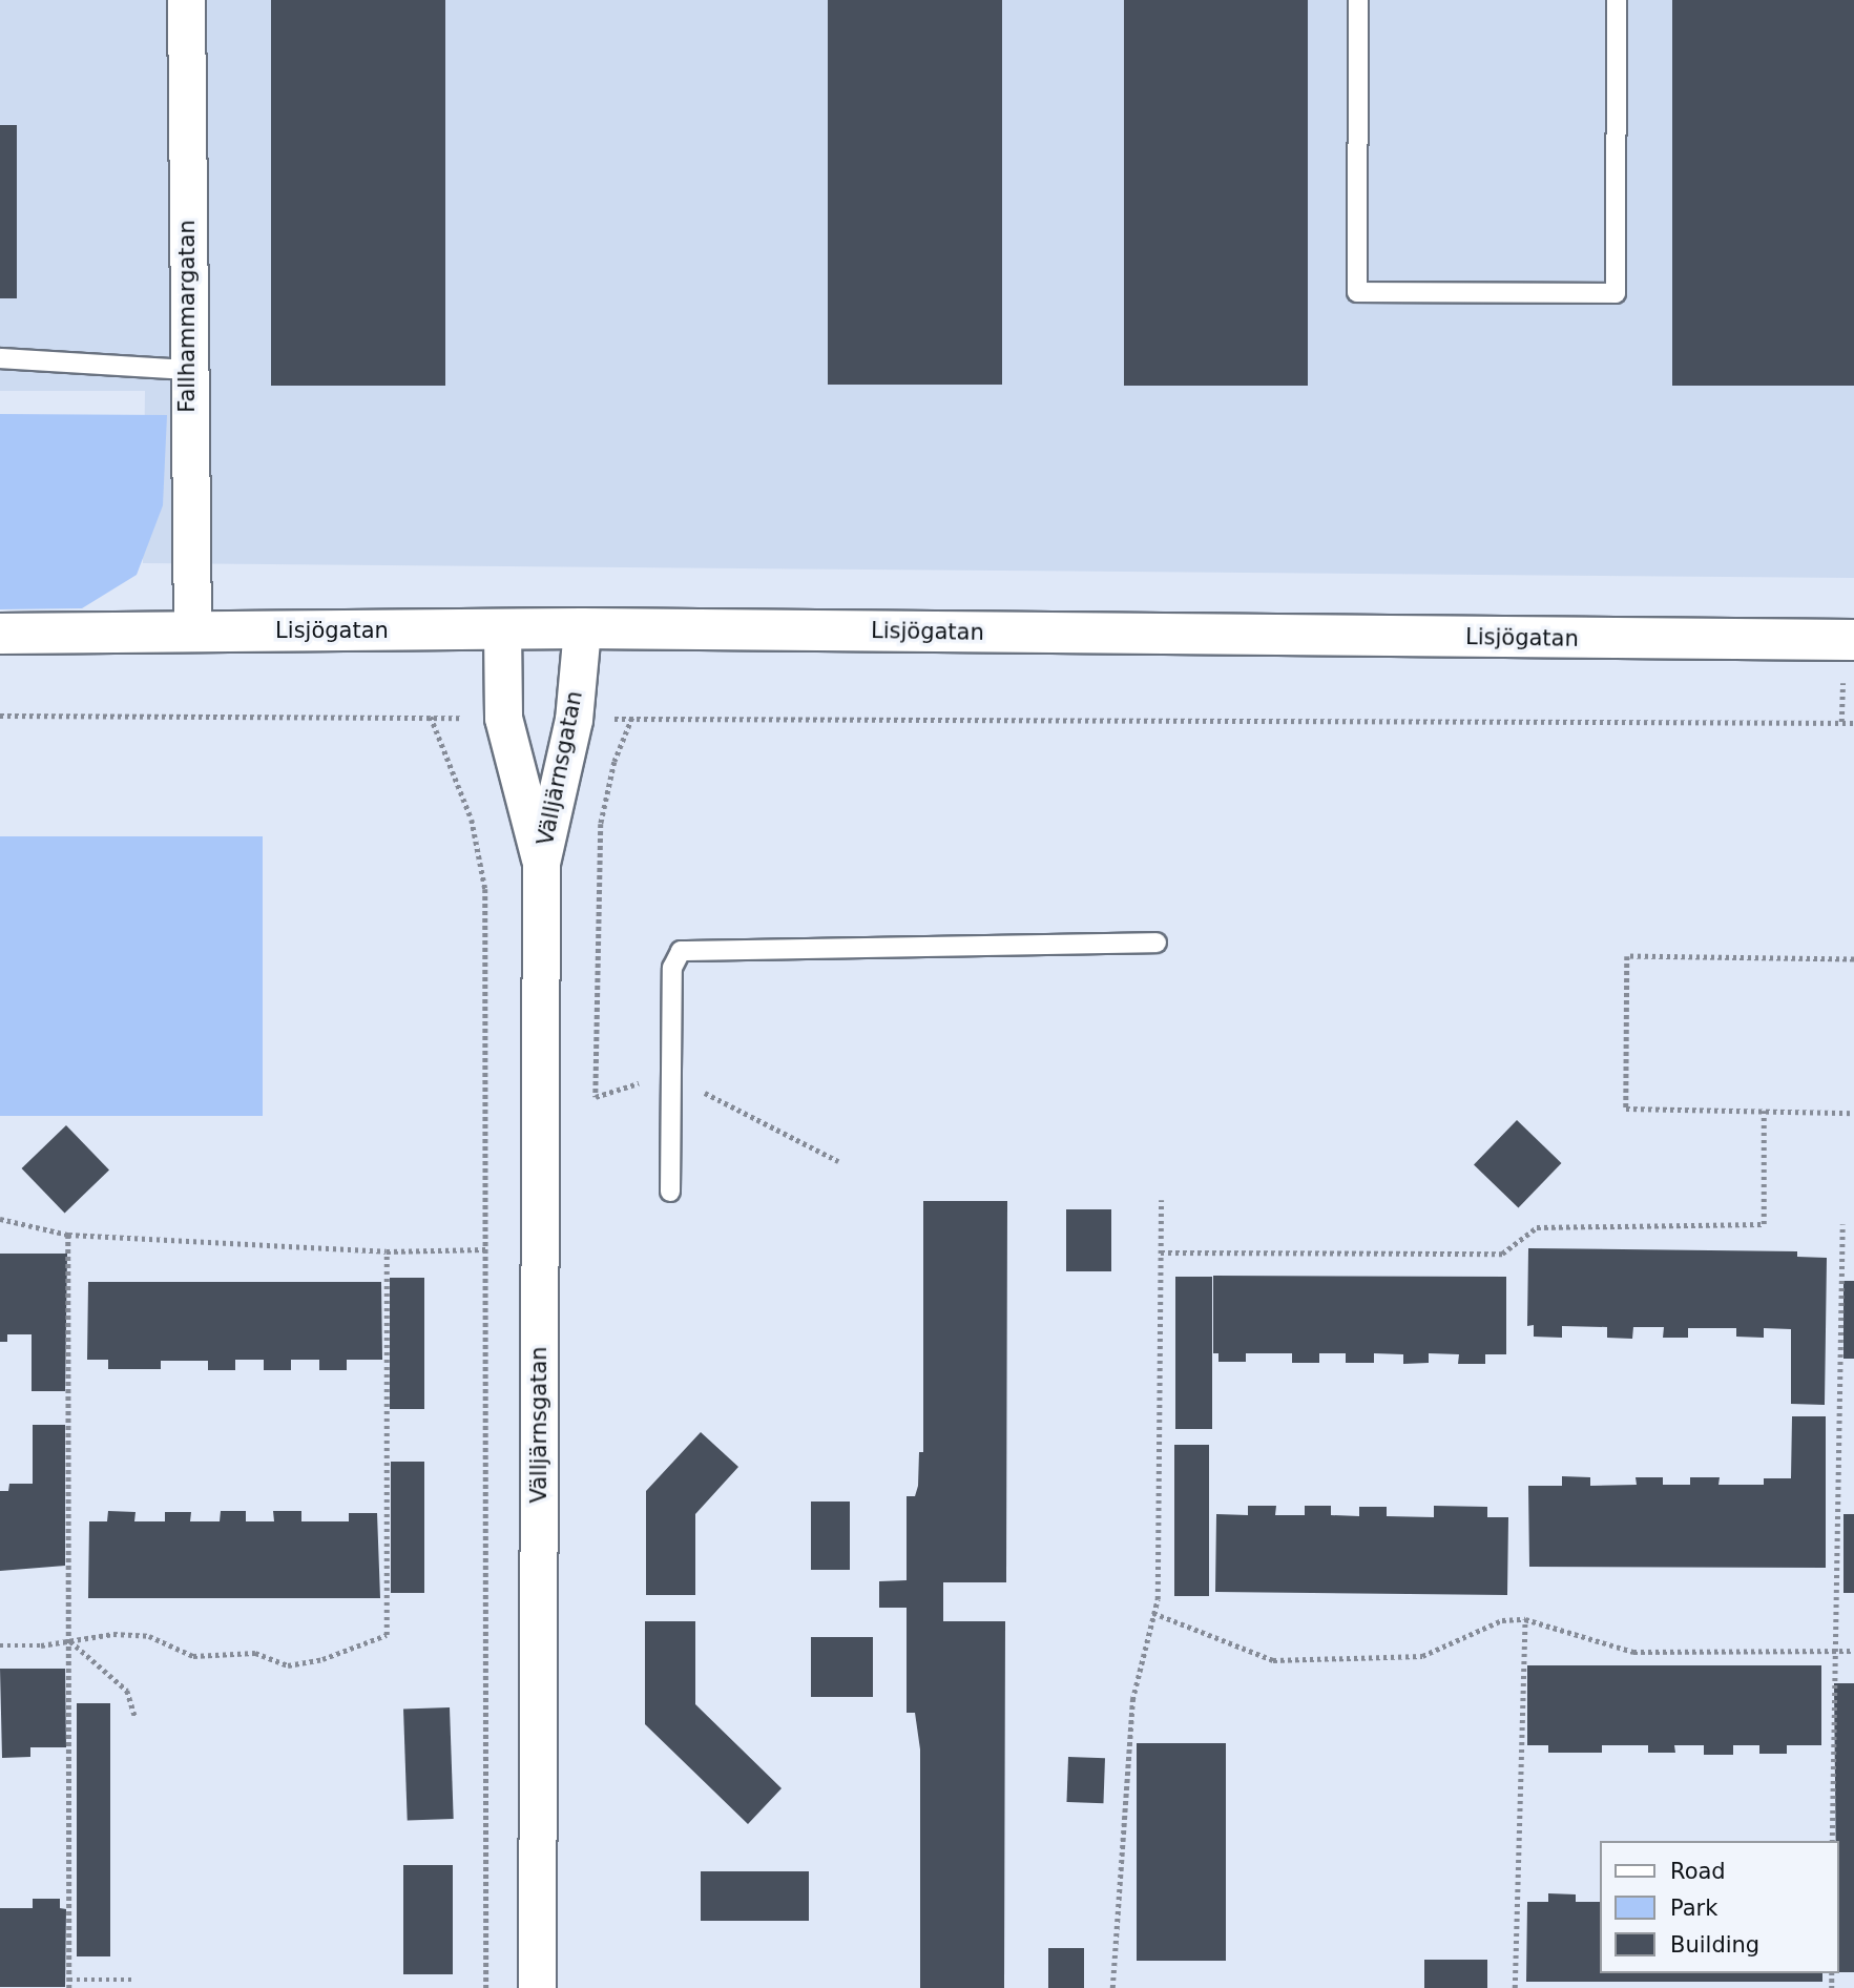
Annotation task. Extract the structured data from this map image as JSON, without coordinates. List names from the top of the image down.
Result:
{
  "streets": {
    "street": ["Fallhammargatan", "Lisjögatan", "Välljärnsgatan"]
  },
  "crossings": [
    ["Fallhammargatan", "Lisjögatan"],
    ["Lisjögatan", "Välljärnsgatan"]
  ],
  "legend": ["Road", "Park", "Building"]
}
